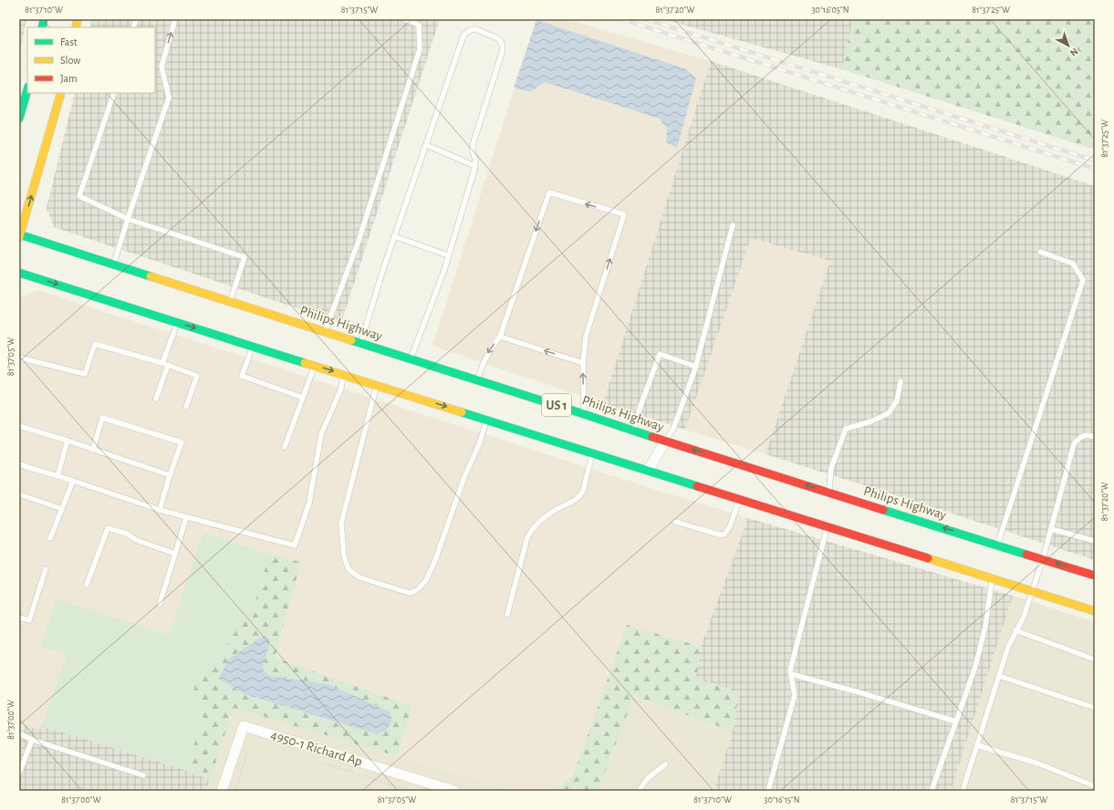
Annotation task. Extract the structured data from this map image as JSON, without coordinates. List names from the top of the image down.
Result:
{
  "streets": {
    "main road": ["Philips Highway", "US 1"],
    "street": ["4950-1 Richard Ap"]
  },
  "legend": ["Fast", "Slow", "Jam"],
  "north": "bottom right",
  "coordinates": [
    "81°37'10\"W",
    "81°37'15\"W",
    "81°37'20\"W",
    "30°16'05\"N",
    "81°37'25\"W",
    "81°37'05\"W",
    "81°37'00\"W",
    "30°16'15\"N"
  ]
}
